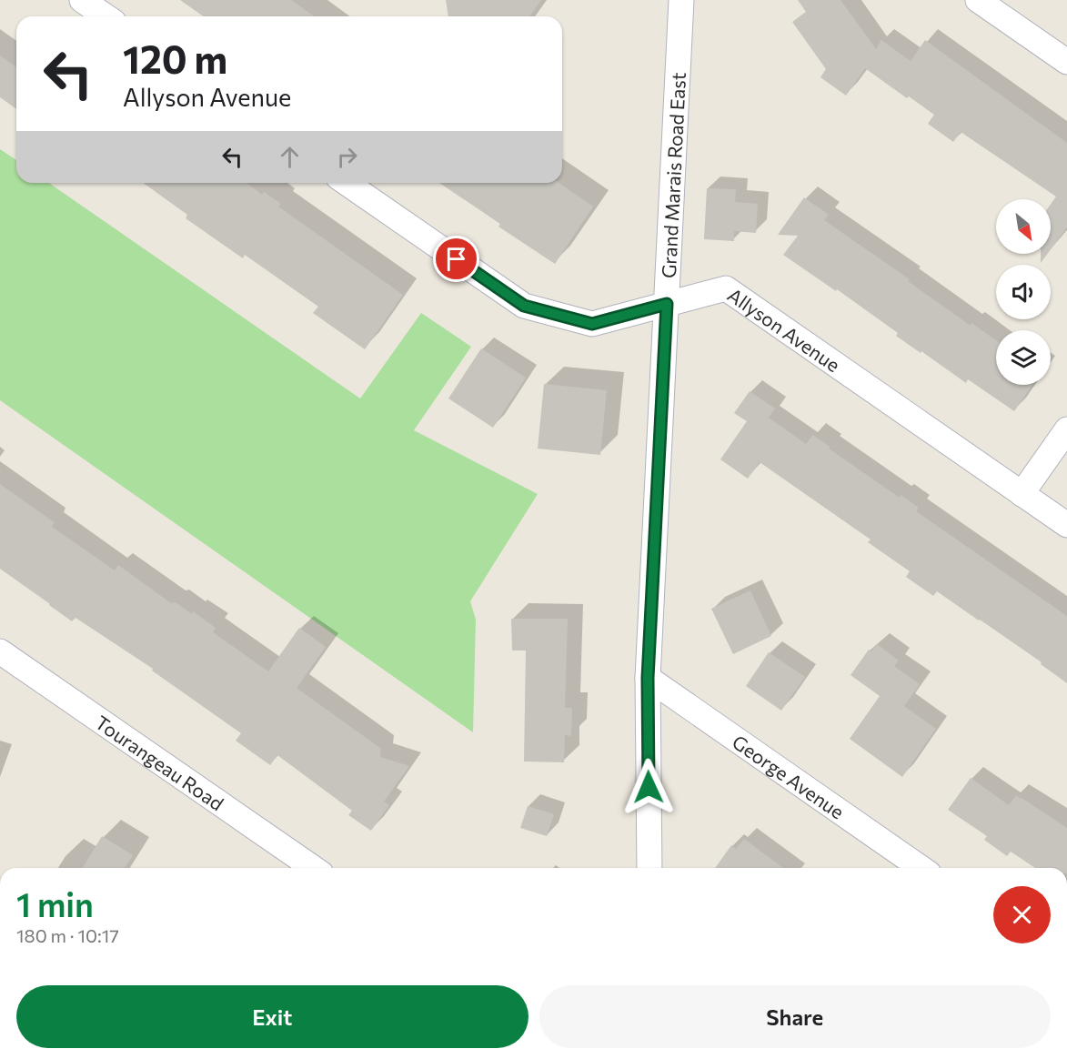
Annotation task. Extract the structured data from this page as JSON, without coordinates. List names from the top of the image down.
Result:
{
  "streets": {
    "street": [
      "Grand Marais Road East",
      "Allyson Avenue",
      "Tourangeau Road",
      "George Avenue"
    ]
  },
  "crossings": [
    ["Grand Marais Road East", "Allyson Avenue"],
    ["Grand Marais Road East", "George Avenue"]
  ],
  "north": "bottom right",
  "page": {
    "turn": ["120 m", "Allyson Avenue"],
    "heading": ["1 min", "180 m · 10:17"],
    "buttons": ["Exit", "Share"]
  }
}
